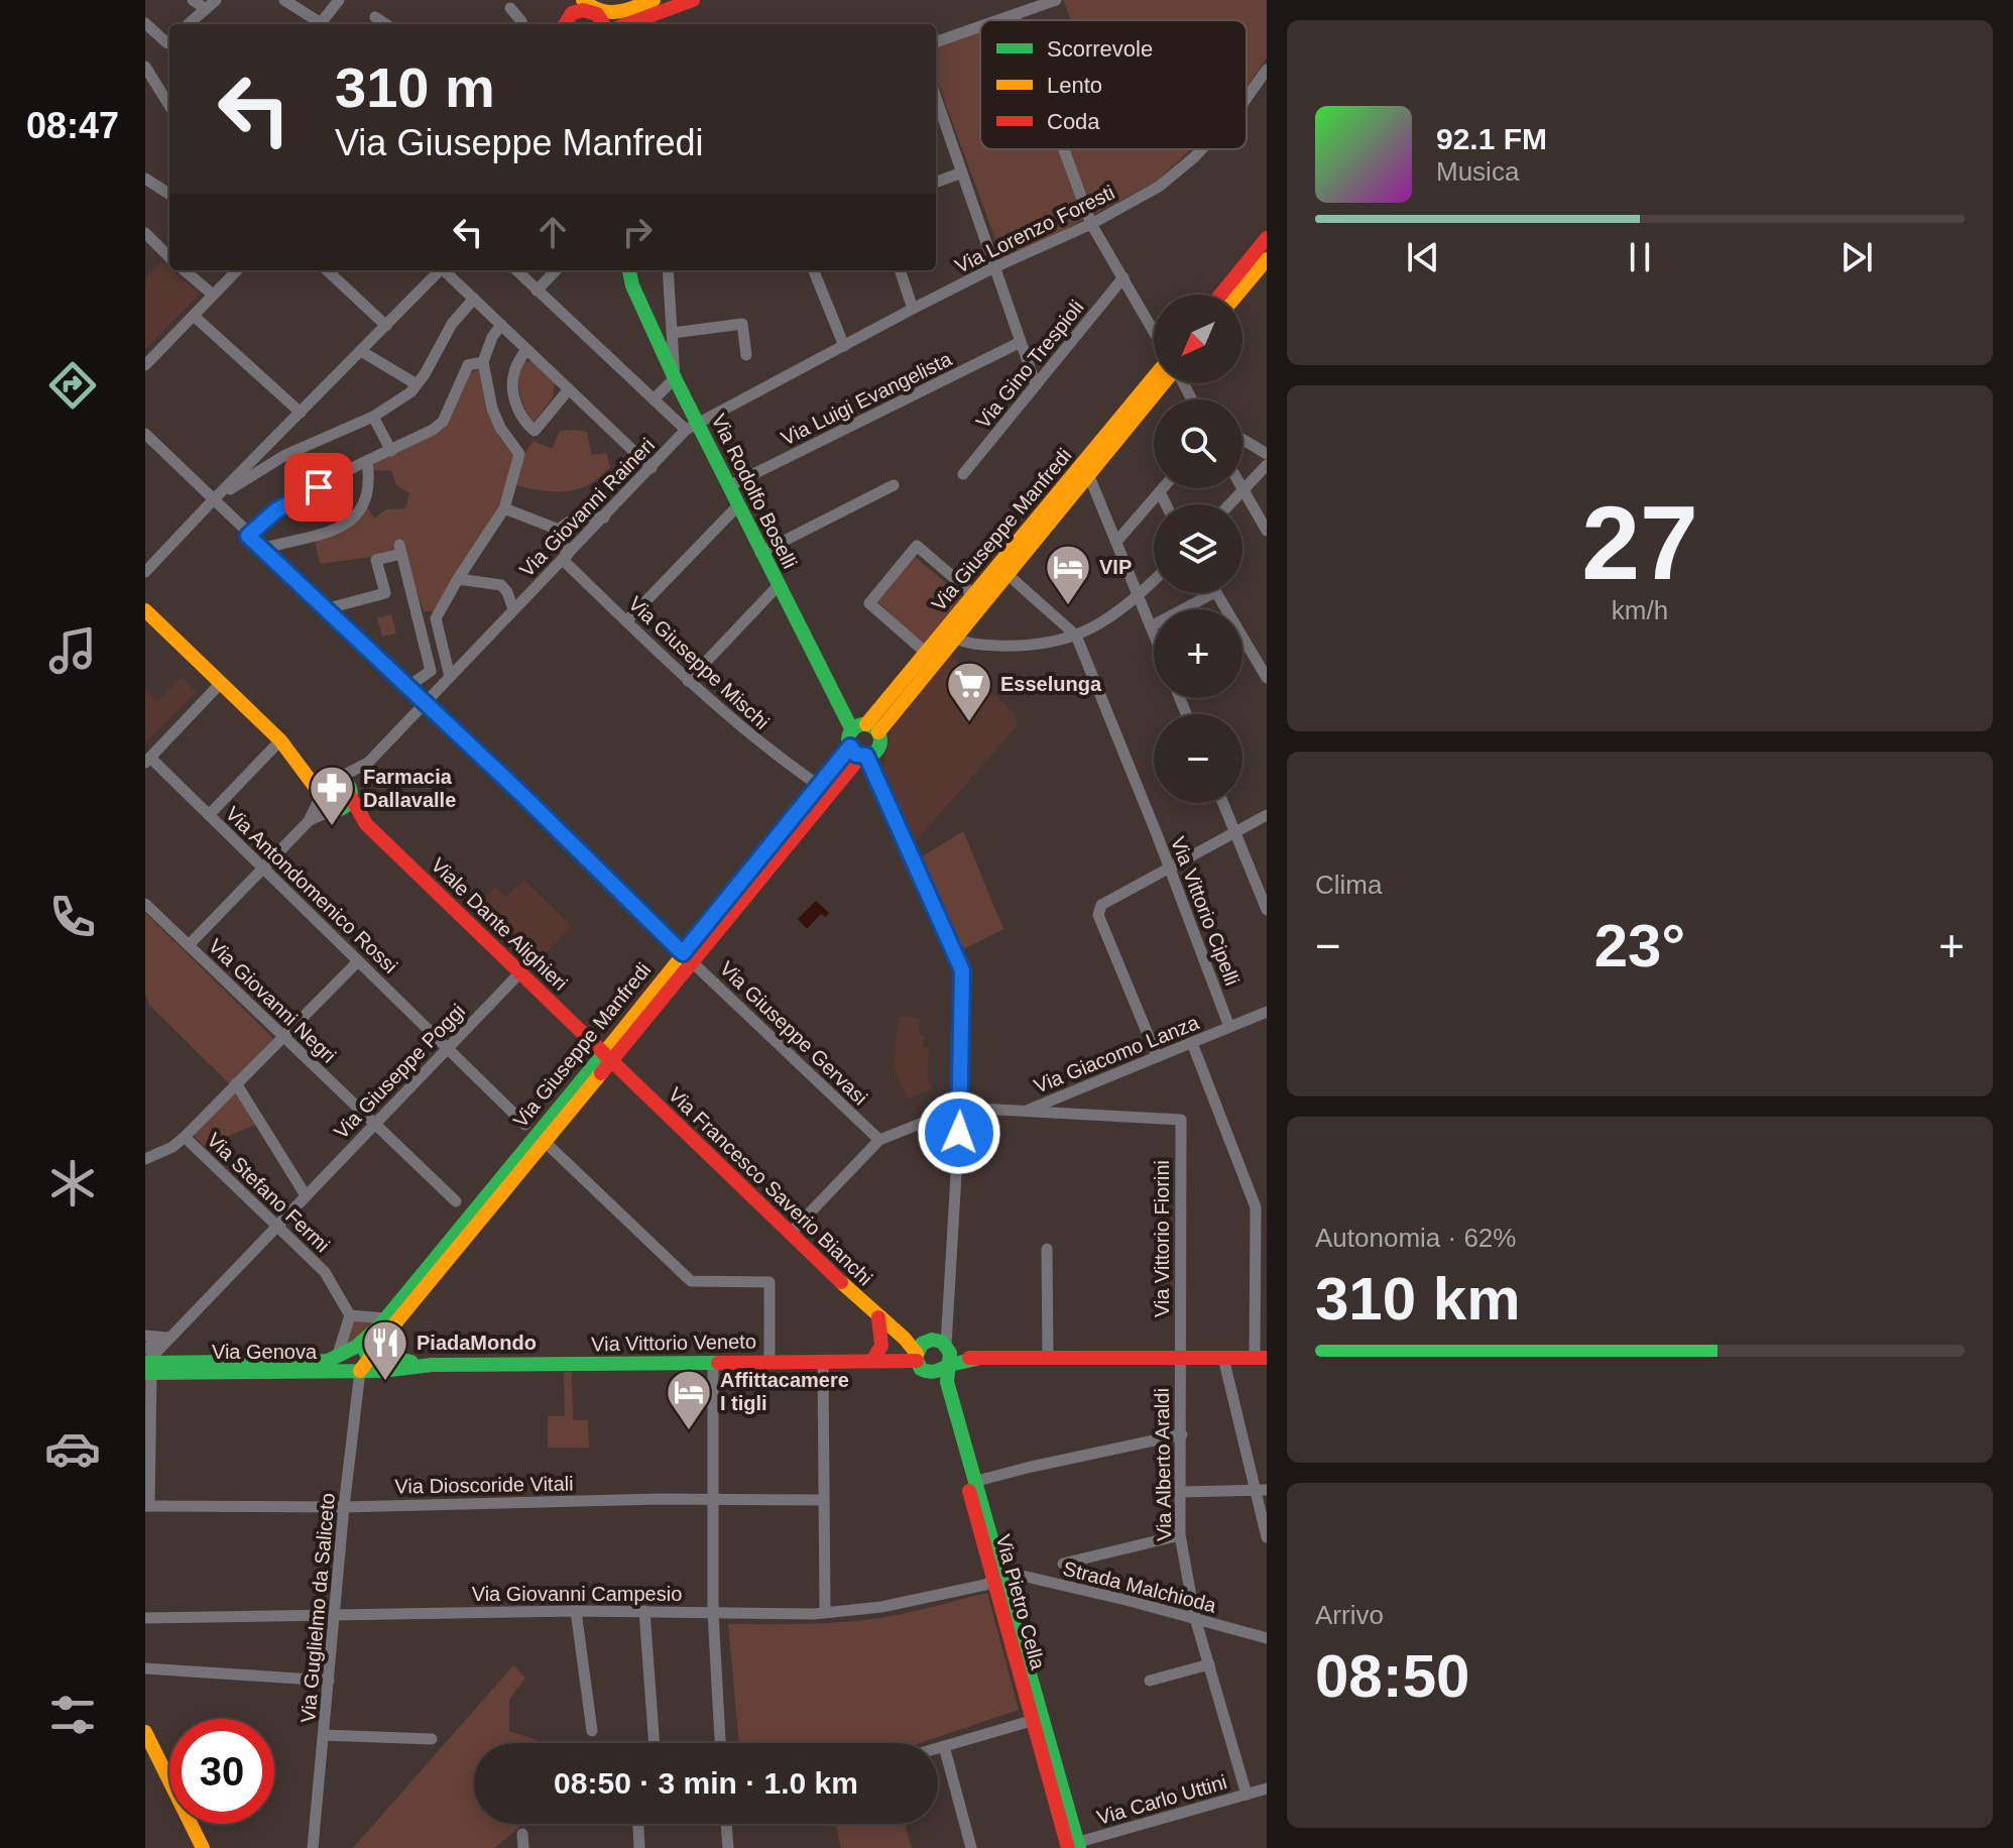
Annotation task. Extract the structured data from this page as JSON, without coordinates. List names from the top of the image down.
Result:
{
  "streets": {
    "main road": [
      "Via Rodolfo Boselli",
      "Via Giuseppe Manfredi",
      "Viale Dante Alighieri",
      "Via Francesco Saverio Bianchi",
      "Via Vittorio Veneto",
      "Via Genova",
      "Via Pietro Cella"
    ],
    "street": [
      "Via Lorenzo Foresti",
      "Via Gino Trespioli",
      "Via Luigi Evangelista",
      "Via Giovanni Raineri",
      "Via Giuseppe Mischi",
      "Via Antondomenico Rossi",
      "Via Vittorio Cipelli",
      "Via Giovanni Negri",
      "Via Giuseppe Gervasi",
      "Via Giacomo Lanza",
      "Via Giuseppe Poggi",
      "Via Stefano Fermi",
      "Via Vittorio Fiorini",
      "Via Alberto Araldi",
      "Via Dioscoride Vitali",
      "Strada Malchioda",
      "Via Giovanni Campesio",
      "Via Guglielmo da Saliceto",
      "Via Carlo Uttini"
    ]
  },
  "crossings": [
    ["Via Lorenzo Foresti", "Via Rodolfo Boselli"],
    ["Via Lorenzo Foresti", "Via Giovanni Raineri"],
    ["Via Luigi Evangelista", "Via Rodolfo Boselli"],
    ["Via Rodolfo Boselli", "Via Giovanni Raineri"],
    ["Via Rodolfo Boselli", "Via Giuseppe Manfredi"],
    ["Via Giovanni Raineri", "Via Giuseppe Mischi"],
    ["Via Giovanni Raineri", "Via Giuseppe Gervasi"],
    ["Via Giuseppe Manfredi", "Via Giuseppe Mischi"],
    ["Via Giuseppe Manfredi", "Via Antondomenico Rossi"],
    ["Via Giuseppe Manfredi", "Via Vittorio Cipelli"],
    ["Via Giuseppe Manfredi", "Viale Dante Alighieri"],
    ["Via Giuseppe Manfredi", "Via Giuseppe Gervasi"],
    ["Via Giuseppe Manfredi", "Via Francesco Saverio Bianchi"],
    ["Via Giuseppe Manfredi", "Via Vittorio Veneto"],
    ["Via Giuseppe Manfredi", "Via Genova"],
    ["Via Giuseppe Manfredi", "Via Guglielmo da Saliceto"],
    ["Via Antondomenico Rossi", "Via Giuseppe Poggi"],
    ["Via Antondomenico Rossi", "Via Vittorio Veneto"],
    ["Via Vittorio Cipelli", "Via Giacomo Lanza"],
    ["Viale Dante Alighieri", "Via Giuseppe Poggi"],
    ["Viale Dante Alighieri", "Via Francesco Saverio Bianchi"],
    ["Via Giovanni Negri", "Via Giuseppe Poggi"],
    ["Via Giacomo Lanza", "Via Vittorio Fiorini"],
    ["Via Giuseppe Poggi", "Via Stefano Fermi"],
    ["Via Giuseppe Poggi", "Via Genova"],
    ["Via Francesco Saverio Bianchi", "Via Pietro Cella"],
    ["Via Stefano Fermi", "Via Guglielmo da Saliceto"],
    ["Via Vittorio Fiorini", "Via Alberto Araldi"],
    ["Via Vittorio Veneto", "Via Genova"],
    ["Via Vittorio Veneto", "Via Pietro Cella"],
    ["Via Vittorio Veneto", "Via Guglielmo da Saliceto"],
    ["Via Genova", "Via Guglielmo da Saliceto"],
    ["Via Alberto Araldi", "Strada Malchioda"],
    ["Via Alberto Araldi", "Via Carlo Uttini"],
    ["Via Dioscoride Vitali", "Via Guglielmo da Saliceto"],
    ["Strada Malchioda", "Via Giovanni Campesio"],
    ["Strada Malchioda", "Via Pietro Cella"],
    ["Via Giovanni Campesio", "Via Pietro Cella"],
    ["Via Giovanni Campesio", "Via Guglielmo da Saliceto"],
    ["Via Pietro Cella", "Via Carlo Uttini"]
  ],
  "places": {
    "hotel": ["VIP", "Affittacamere I tigli"],
    "supermarket": ["Esselunga"],
    "pharmacy": ["Farmacia Dallavalle"],
    "restaurant": ["PiadaMondo"]
  },
  "legend": ["Scorrevole", "Lento", "Coda"],
  "north": "bottom left",
  "page": {
    "tabs": "08:47",
    "turn": ["310 m", "Via Giuseppe Manfredi"],
    "song": ["92.1 FM", "Musica"],
    "map_buttons": ["+", "−"],
    "tile": [
      ["27", "km/h"],
      "Clima",
      ["Autonomia · 62%", "310 km"],
      ["Arrivo", "08:50"]
    ],
    "heat": ["−", "23°", "+"],
    "limit": "30",
    "trip": "08:50 · 3 min · 1.0 km"
  }
}
